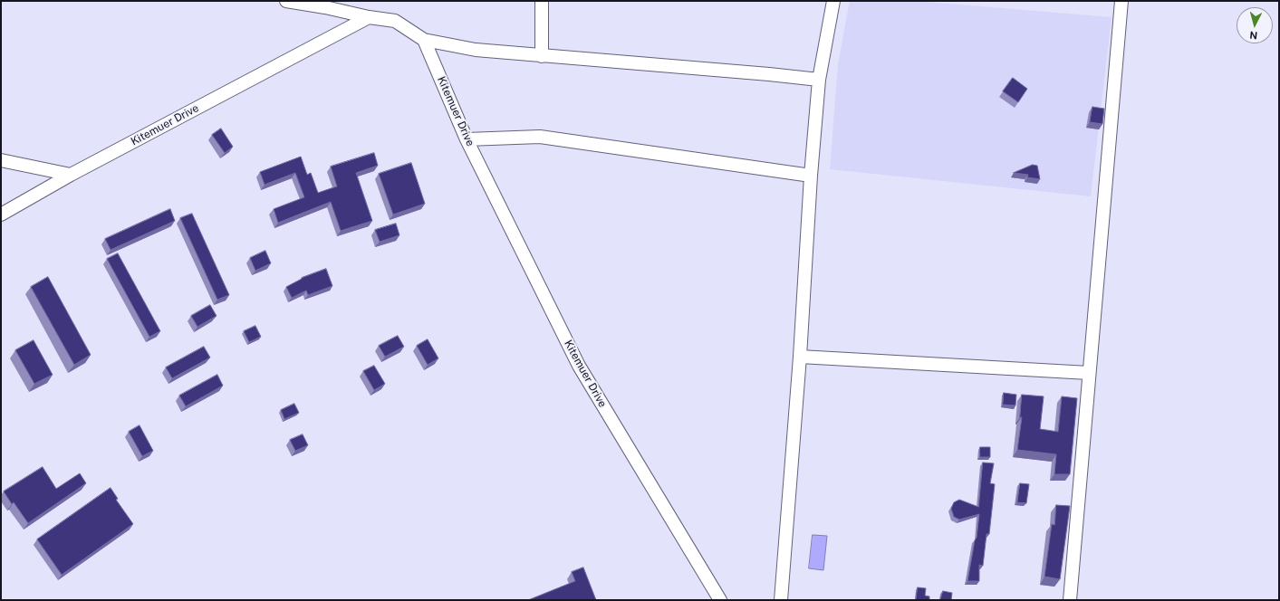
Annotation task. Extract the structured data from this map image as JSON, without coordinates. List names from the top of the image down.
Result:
{
  "streets": {
    "street": ["Kitemuer Drive"]
  },
  "north": "bottom"
}
